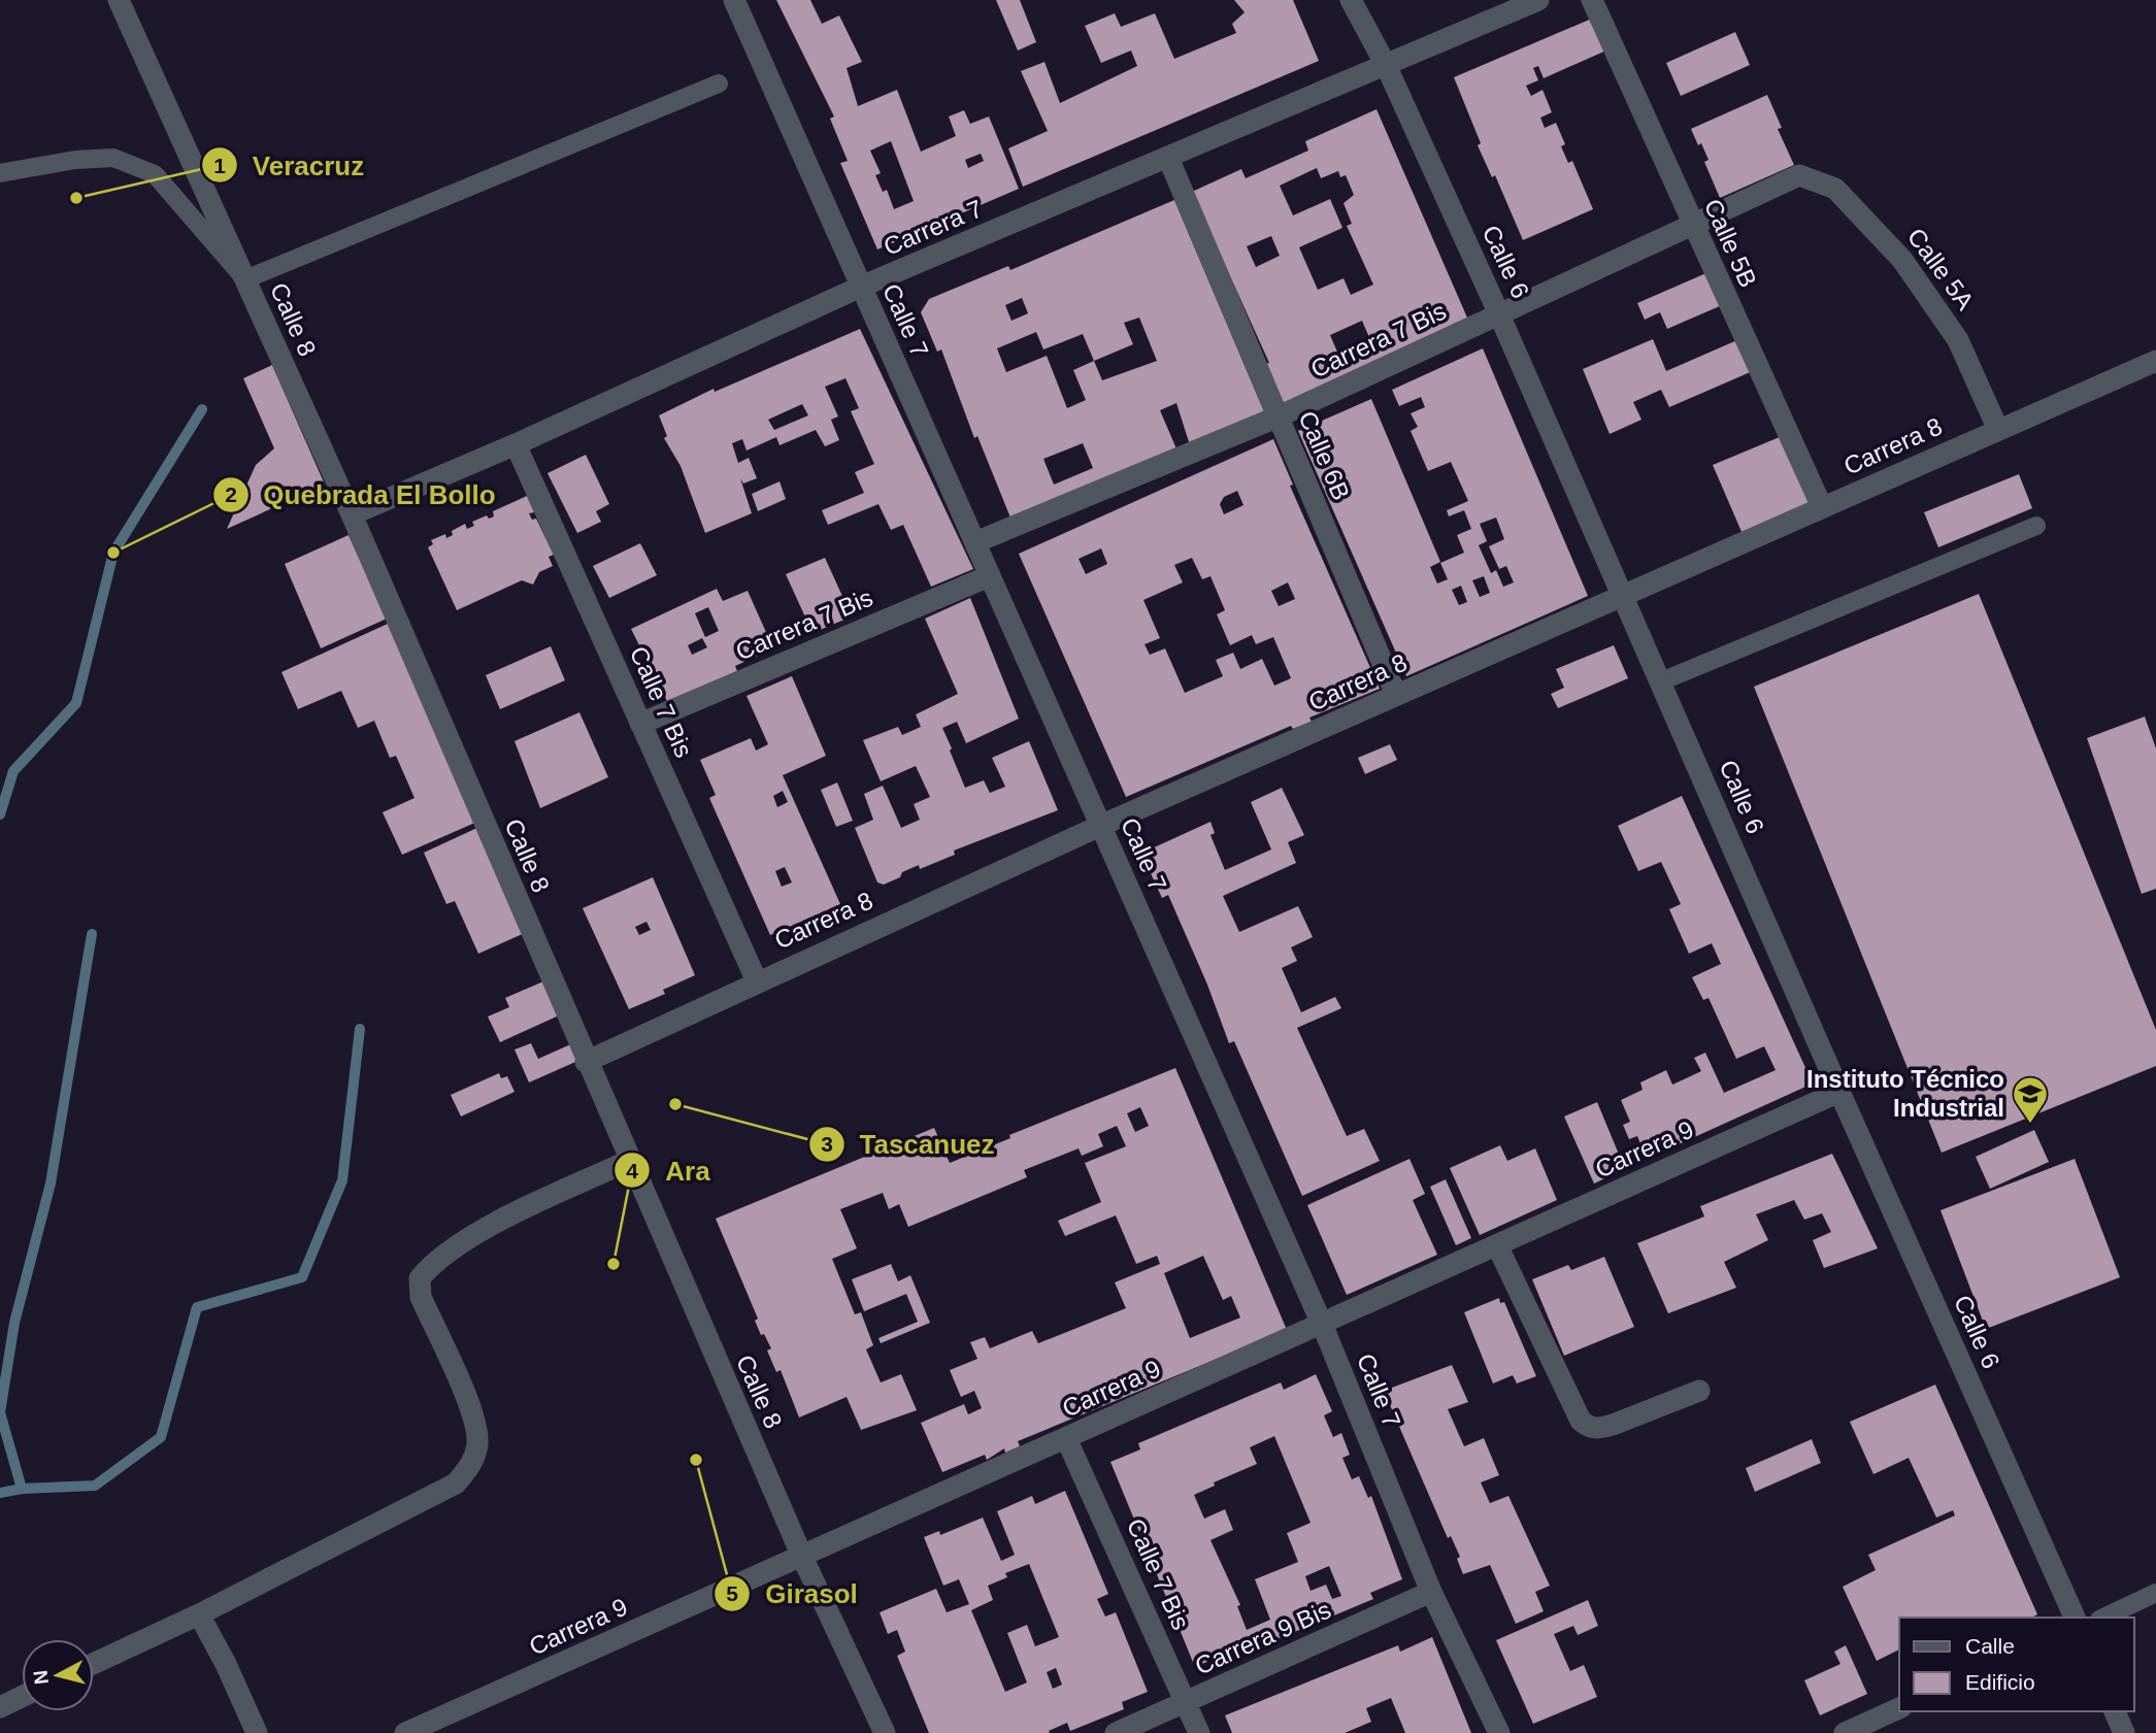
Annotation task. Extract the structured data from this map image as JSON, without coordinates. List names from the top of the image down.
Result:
{
  "streets": {
    "street": [
      "Carrera 7",
      "Calle 5B",
      "Calle 6",
      "Calle 5A",
      "Calle 8",
      "Calle 7",
      "Carrera 7 Bis",
      "Carrera 8",
      "Calle 6B",
      "Calle 7 Bis",
      "Carrera 9",
      "Carrera 9 Bis"
    ]
  },
  "crossings": [
    ["Carrera 7", "Calle 6"],
    ["Carrera 7", "Calle 8"],
    ["Carrera 7", "Calle 7"],
    ["Carrera 7", "Calle 6B"],
    ["Carrera 7", "Calle 7 Bis"],
    ["Calle 5B", "Carrera 7 Bis"],
    ["Calle 5B", "Carrera 8"],
    ["Calle 6", "Carrera 7 Bis"],
    ["Calle 6", "Carrera 8"],
    ["Calle 6", "Carrera 9"],
    ["Calle 5A", "Carrera 7 Bis"],
    ["Calle 5A", "Carrera 8"],
    ["Calle 8", "Carrera 8"],
    ["Calle 8", "Carrera 9"],
    ["Calle 7", "Carrera 7 Bis"],
    ["Calle 7", "Carrera 8"],
    ["Calle 7", "Carrera 9"],
    ["Calle 7", "Carrera 9 Bis"],
    ["Carrera 7 Bis", "Calle 6B"],
    ["Carrera 7 Bis", "Calle 7 Bis"],
    ["Carrera 8", "Calle 6B"],
    ["Carrera 8", "Calle 7 Bis"],
    ["Calle 7 Bis", "Carrera 9"],
    ["Calle 7 Bis", "Carrera 9 Bis"]
  ],
  "places": {
    "other": [
      "Veracruz",
      "Quebrada El Bollo",
      "Tascanuez",
      "Ara",
      "Girasol"
    ],
    "school or university": ["Instituto Técnico Industrial"]
  },
  "legend": ["Calle", "Edificio"],
  "north": "left"
}
